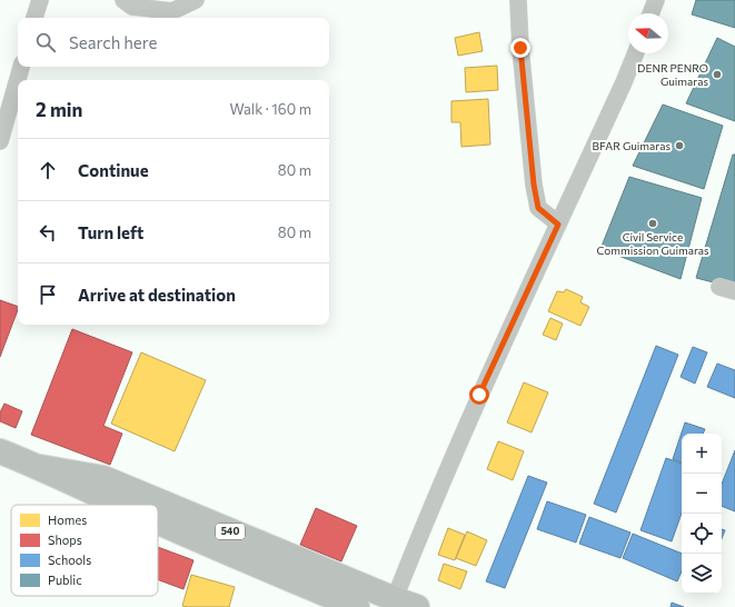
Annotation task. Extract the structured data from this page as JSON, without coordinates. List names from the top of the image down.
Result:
{
  "streets": {
    "main road": ["540"]
  },
  "places": ["DENR PENRO Guimaras", "BFAR Guimaras", "Civil Service Commission Guimaras"],
  "legend": [
    "Homes",
    "Shops",
    "Schools",
    "Public"
  ],
  "north": "left",
  "page": {
    "search": "Search here",
    "heading": ["2 min", "Walk · 160 m"],
    "list": [
      ["Continue", "80 m"],
      ["Turn left", "80 m"],
      "Arrive at destination"
    ],
    "map_buttons": ["+", "−"]
  }
}
